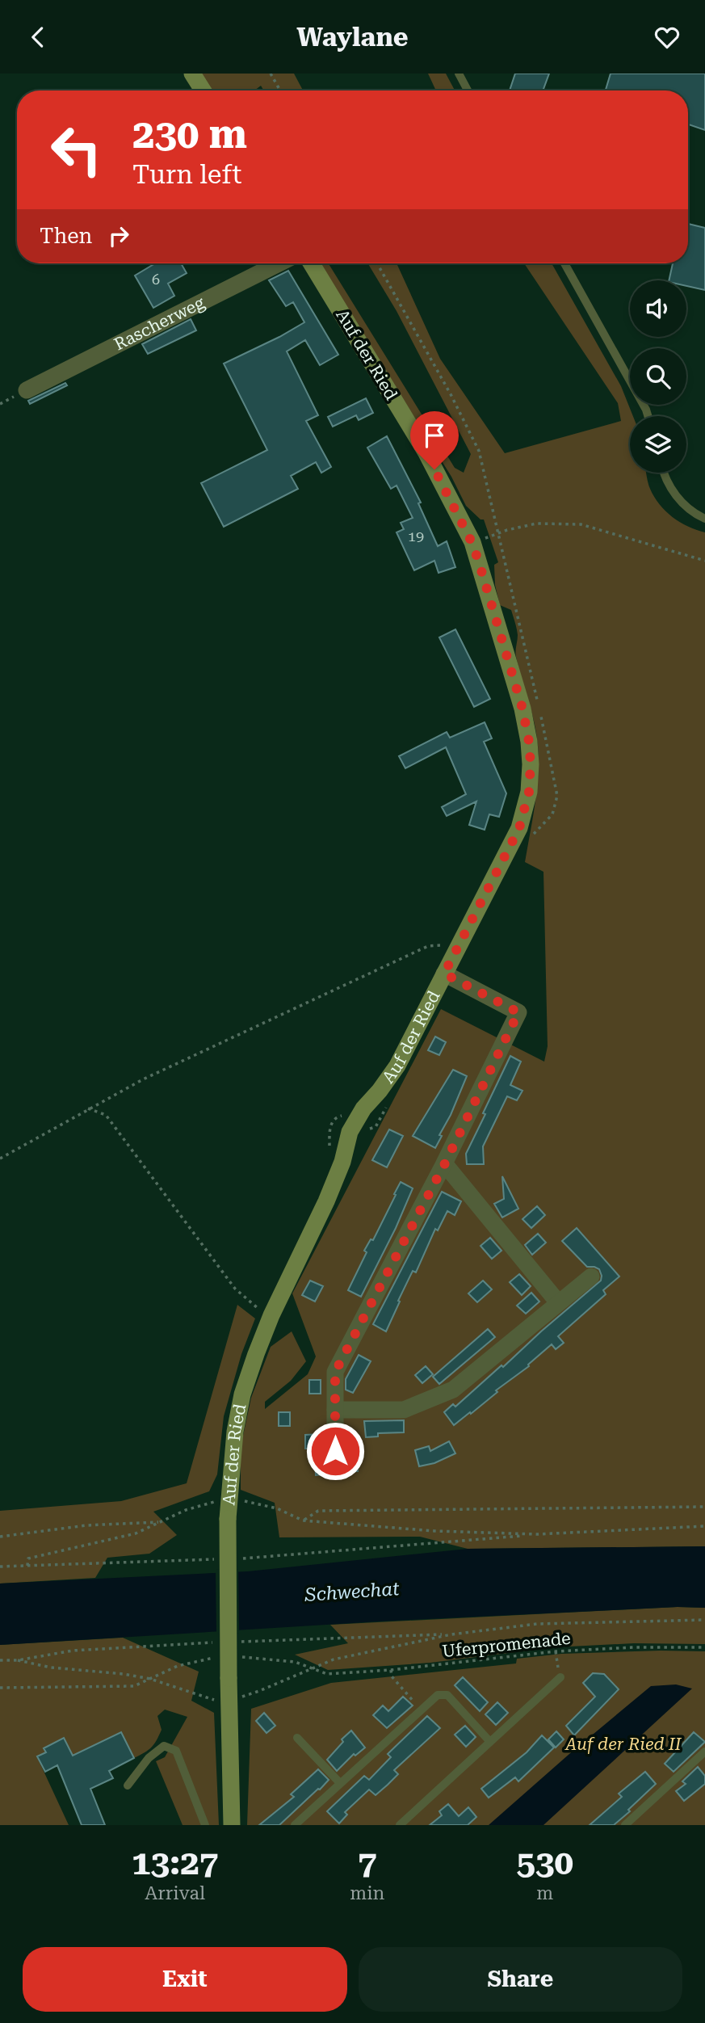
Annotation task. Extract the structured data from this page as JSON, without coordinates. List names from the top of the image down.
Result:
{
  "streets": {
    "main road": ["Auf der Ried"],
    "street": ["Rascherweg"],
    "path": ["Uferpromenade"]
  },
  "water": ["Schwechat"],
  "parks": ["Auf der Ried II"],
  "house_numbers": ["6", "19"],
  "page": {
    "header": "Waylane",
    "turn": ["230 m", "Turn left"],
    "then": "Then",
    "eta": [
      "13:27",
      "Arrival",
      "7",
      "min",
      "530",
      "m"
    ],
    "buttons": ["Exit", "Share"]
  }
}
